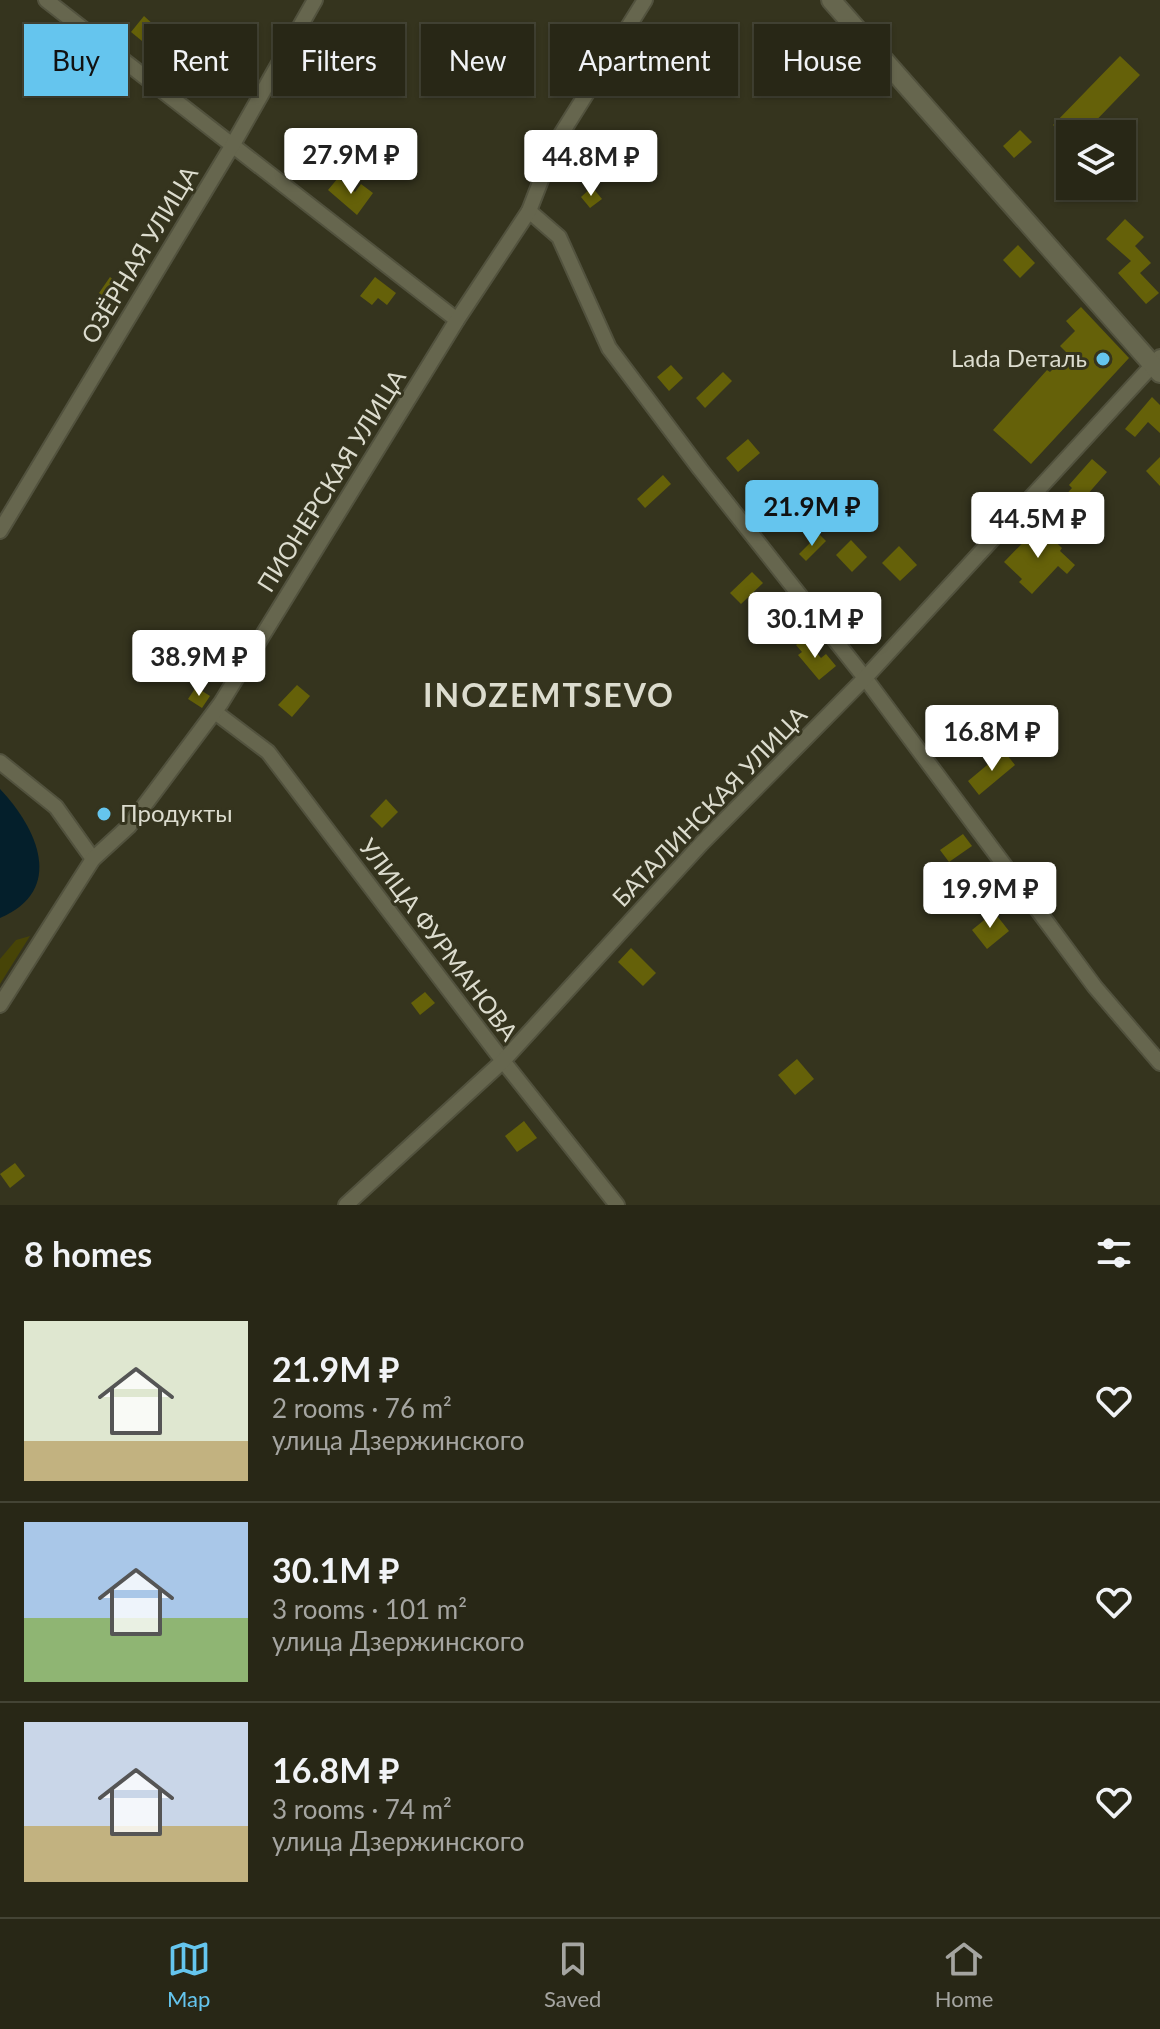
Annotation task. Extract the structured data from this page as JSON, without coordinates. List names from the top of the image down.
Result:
{
  "streets": {
    "street": [
      "ОЗЁРНАЯ УЛИЦА",
      "ПИОНЕРСКАЯ УЛИЦА",
      "БАТАЛИНСКАЯ УЛИЦА",
      "УЛИЦА ФУРМАНОВА"
    ]
  },
  "crossings": [
    ["ПИОНЕРСКАЯ УЛИЦА", "УЛИЦА ФУРМАНОВА"],
    ["БАТАЛИНСКАЯ УЛИЦА", "УЛИЦА ФУРМАНОВА"]
  ],
  "districts": ["INOZEMTSEVO"],
  "places": ["Lada Dеталь", "Продукты"],
  "page": {
    "chip": [
      "Buy",
      "Rent",
      "Filters",
      "New",
      "Apartment",
      "House"
    ],
    "price": [
      "27.9M ₽",
      "44.8M ₽",
      "21.9M ₽",
      "44.5M ₽",
      "30.1M ₽",
      "38.9M ₽",
      "16.8M ₽",
      "19.9M ₽"
    ],
    "heading": "8 homes",
    "list": [
      {
        "name": "21.9M ₽",
        "note": "2 rooms · 76 m² · улица Дзержинского"
      },
      {
        "name": "30.1M ₽",
        "note": "3 rooms · 101 m² · улица Дзержинского"
      },
      {
        "name": "16.8M ₽",
        "note": "3 rooms · 74 m² · улица Дзержинского"
      }
    ],
    "tabs": ["Map", "Saved", "Home"]
  }
}
